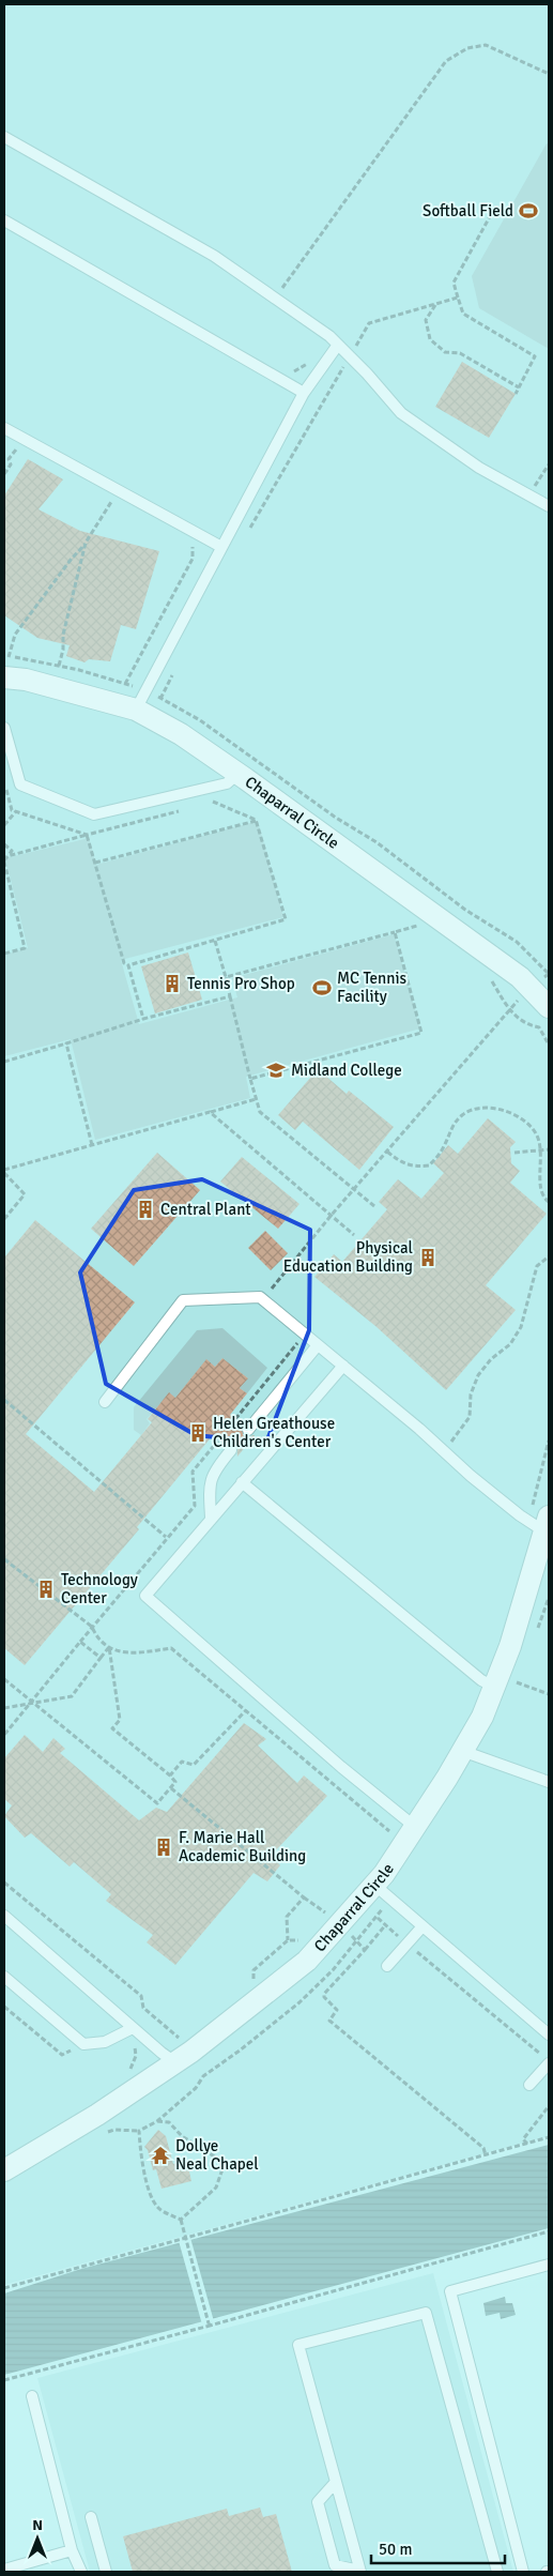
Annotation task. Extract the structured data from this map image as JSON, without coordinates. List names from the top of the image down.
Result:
{
  "streets": {
    "street": ["Chaparral Circle"]
  },
  "places": {
    "sports": ["Softball Field", "MC Tennis Facility"],
    "building": [
      "Tennis Pro Shop",
      "Central Plant",
      "Physical Education Building",
      "Helen Greathouse Children's Center",
      "Technology Center",
      "F. Marie Hall Academic Building"
    ],
    "school or university": ["Midland College"],
    "temple": ["Dollye Neal Chapel"]
  },
  "scale_bar": "50 m",
  "north": "top"
}
